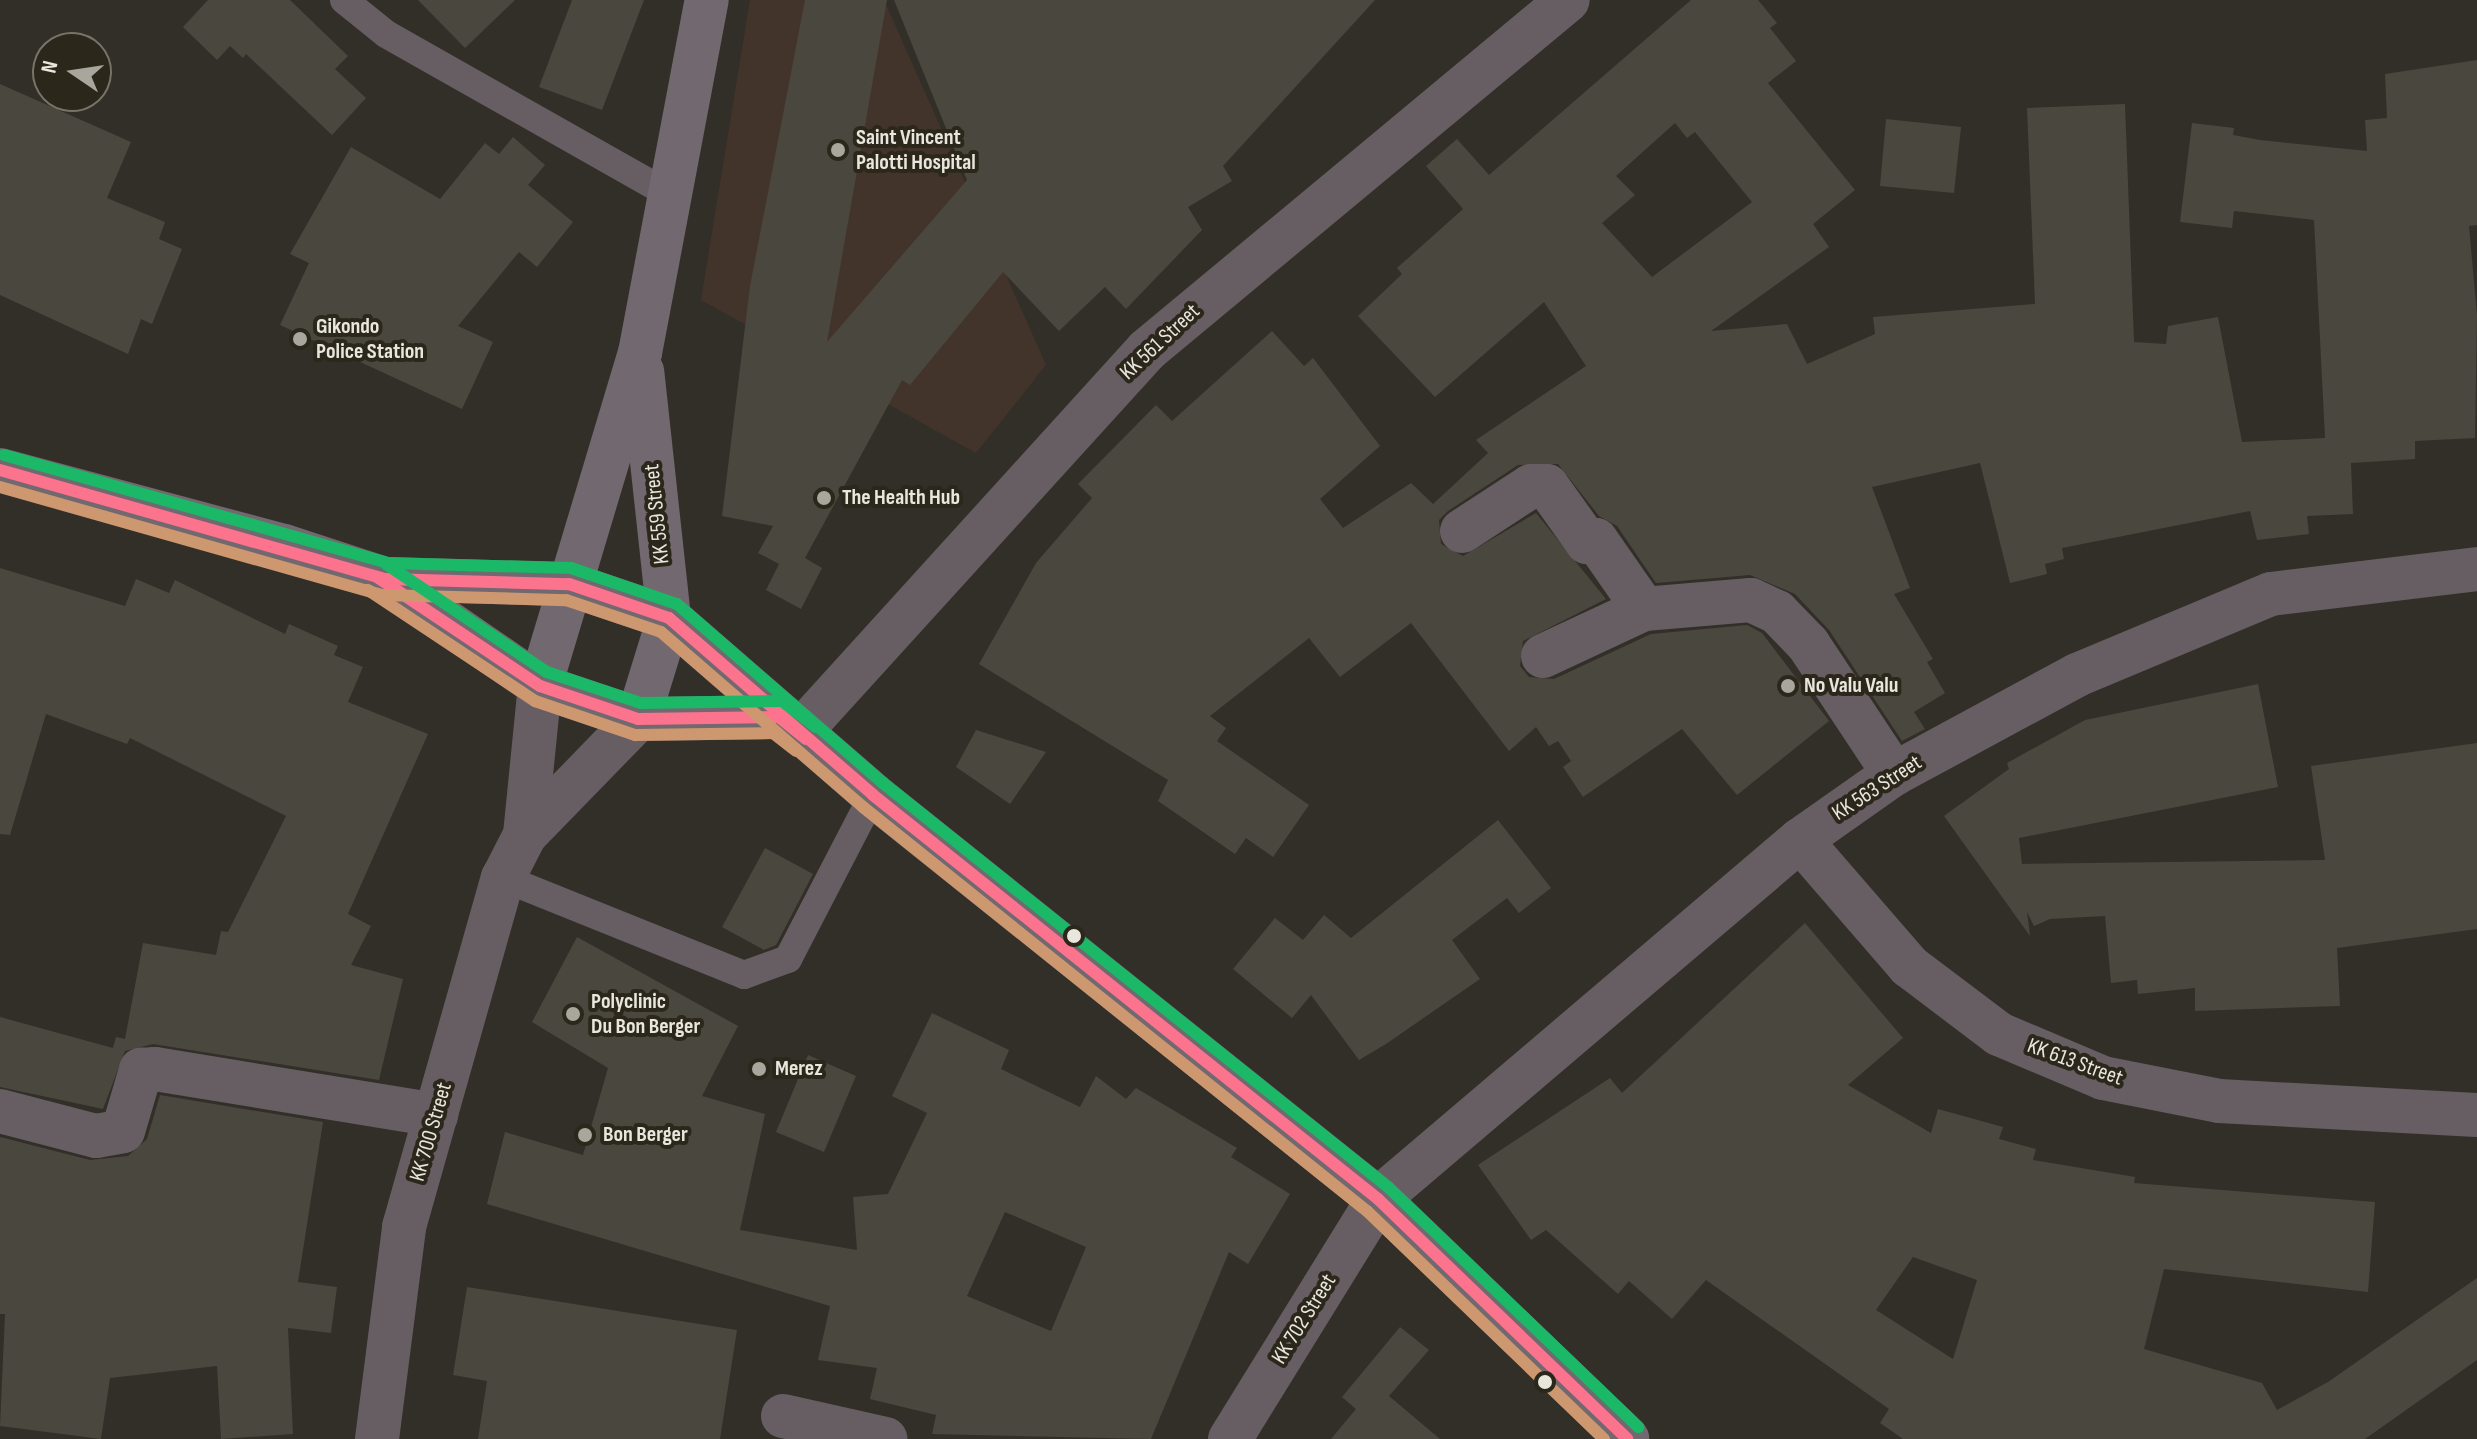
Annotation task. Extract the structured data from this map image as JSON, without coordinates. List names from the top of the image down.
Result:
{
  "streets": {
    "main road": ["KK 559 Street"],
    "street": [
      "KK 561 Street",
      "KK 563 Street",
      "KK 613 Street",
      "KK 700 Street",
      "KK 702 Street"
    ]
  },
  "crossings": [
    ["KK 559 Street", "KK 700 Street"],
    ["KK 563 Street", "KK 613 Street"],
    ["KK 563 Street", "KK 702 Street"]
  ],
  "places": [
    "Saint Vincent Palotti Hospital",
    "Gikondo Police Station",
    "The Health Hub",
    "No Valu Valu",
    "Polyclinic Du Bon Berger",
    "Merez",
    "Bon Berger"
  ],
  "north": "left"
}
